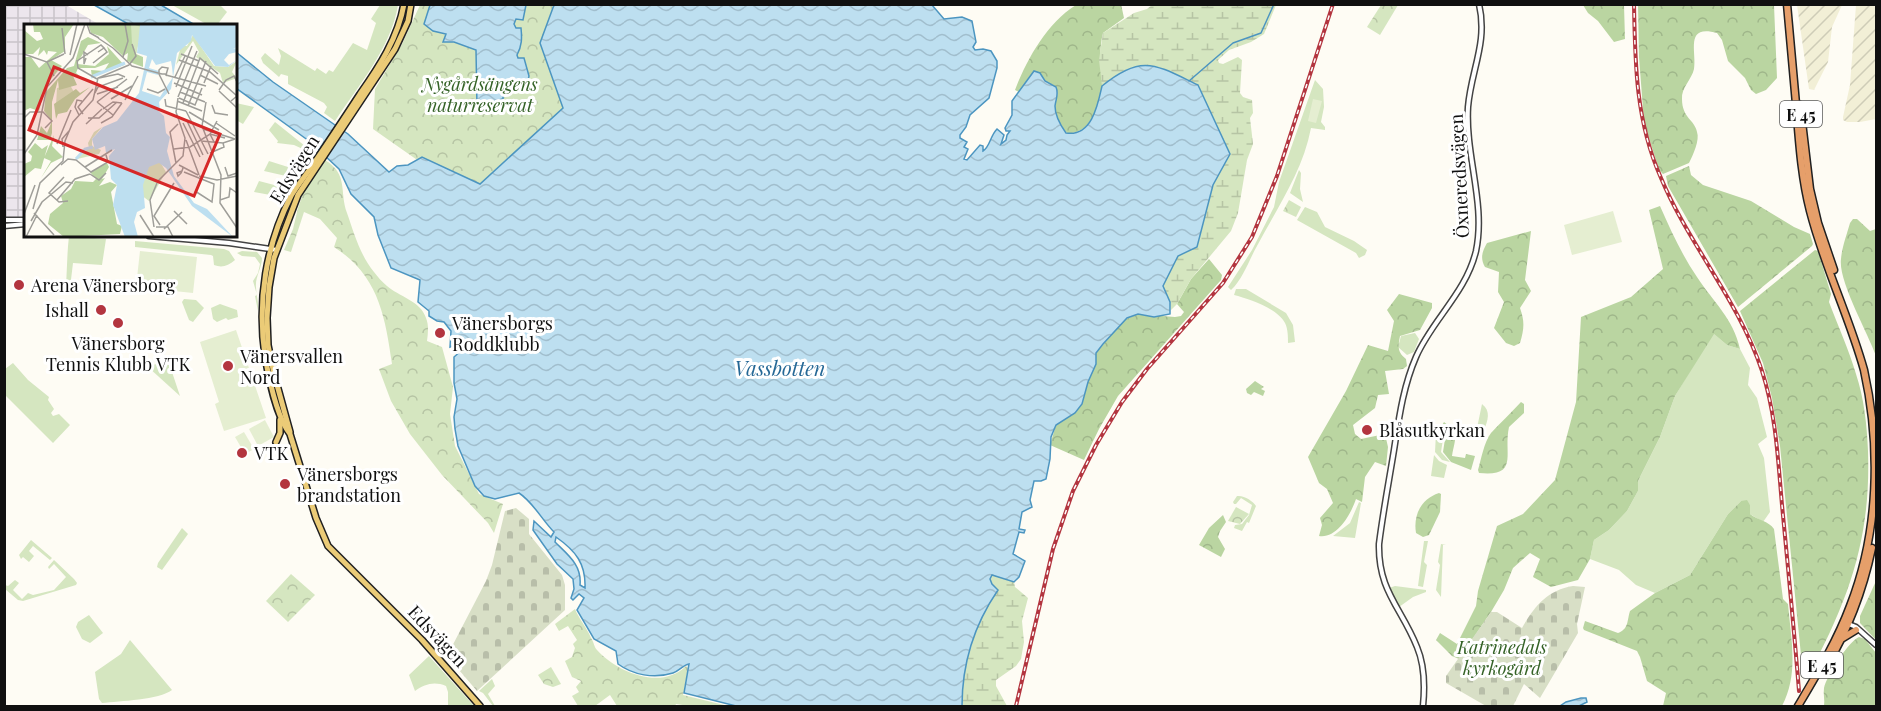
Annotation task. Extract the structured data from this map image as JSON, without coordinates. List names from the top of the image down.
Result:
{
  "streets": {
    "highway": ["E 45"],
    "main road": ["Edsvägen"],
    "street": ["Öxneredsvägen"]
  },
  "water": ["Vassbotten"],
  "parks": ["Nygårdsängens naturreservat", "Katrinedals kyrkogård"],
  "places": [
    "Arena Vänersborg",
    "Ishall",
    "Vänersborg Tennis Klubb VTK",
    "Vänersborgs Roddklubb",
    "Vänersvallen Nord",
    "Blåsutkyrkan",
    "VTK",
    "Vänersborgs brandstation"
  ]
}
